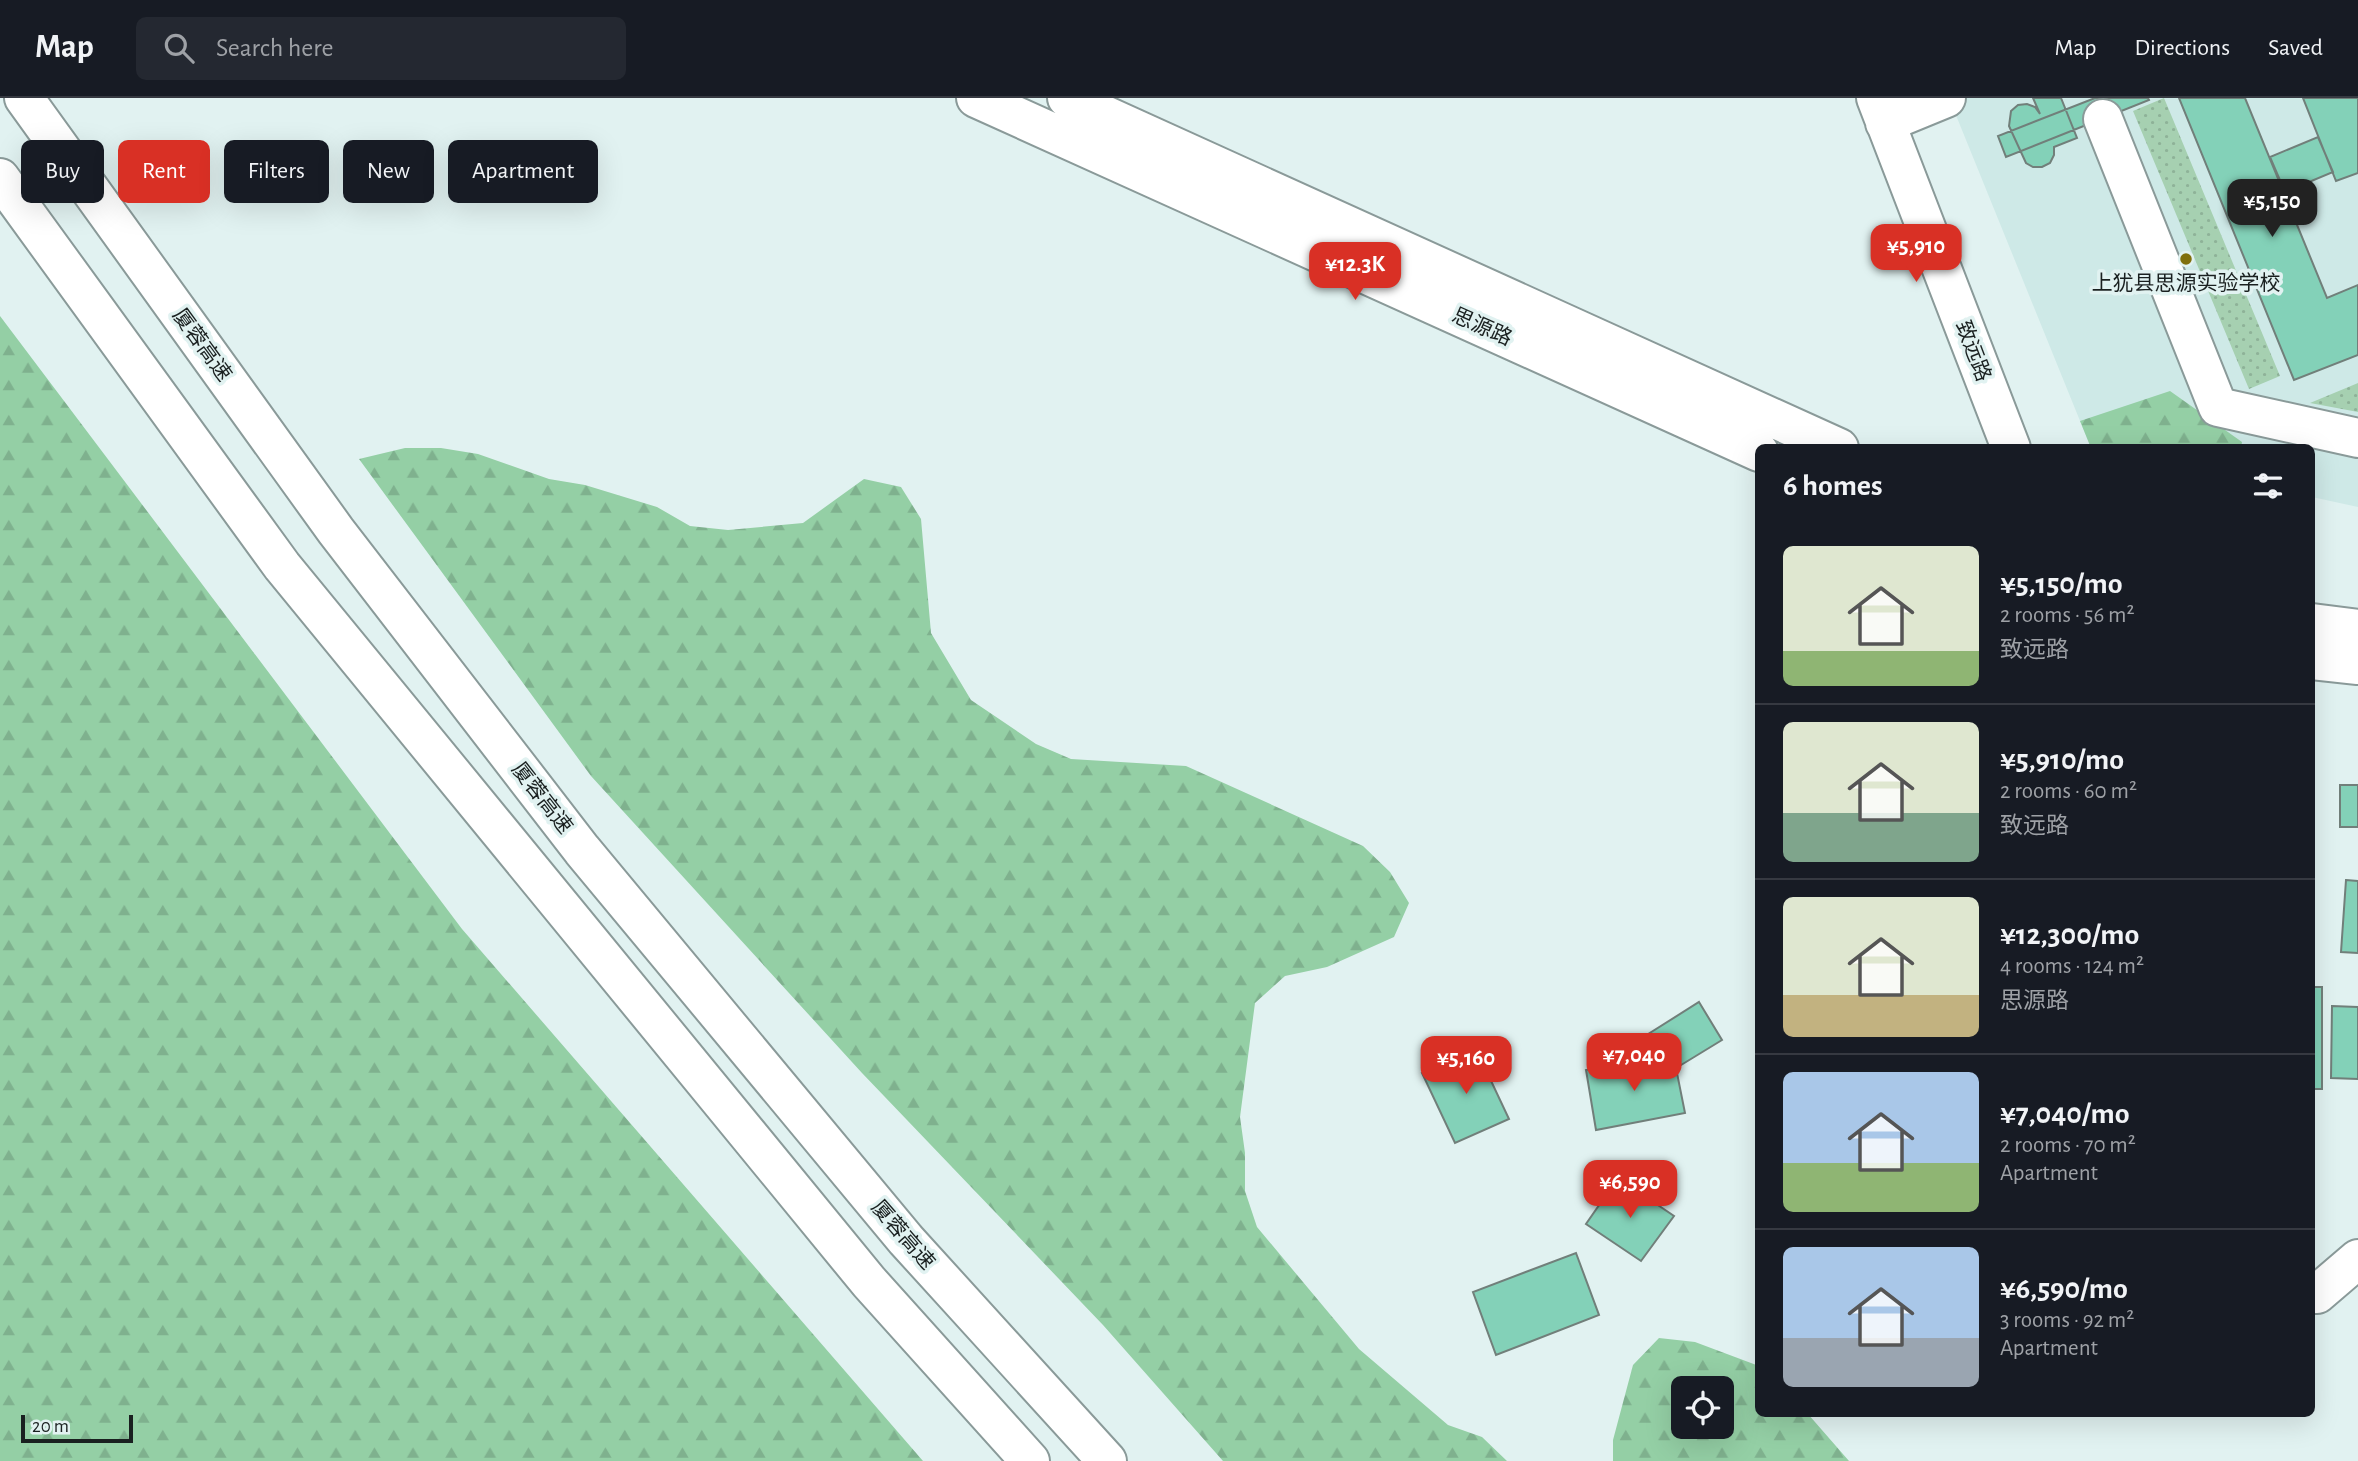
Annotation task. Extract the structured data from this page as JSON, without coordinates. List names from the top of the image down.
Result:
{
  "streets": {
    "main road": ["思源路", "厦蓉高速", "致远路"]
  },
  "places": ["上犹县思源实验学校"],
  "scale_bar": "20 m",
  "page": {
    "header": "Map",
    "search": "Search here",
    "nav": ["Map", "Directions", "Saved"],
    "chip": [
      "Buy",
      "Rent",
      "Filters",
      "New",
      "Apartment"
    ],
    "price": [
      "¥5,150",
      "¥5,910",
      "¥12.3K",
      "¥7,040",
      "¥5,160",
      "¥6,590"
    ],
    "heading": "6 homes",
    "list": [
      {
        "name": "¥5,150/mo",
        "note": "2 rooms · 56 m² · 致远路"
      },
      {
        "name": "¥5,910/mo",
        "note": "2 rooms · 60 m² · 致远路"
      },
      {
        "name": "¥12,300/mo",
        "note": "4 rooms · 124 m² · 思源路"
      },
      {
        "name": "¥7,040/mo",
        "note": "2 rooms · 70 m² · Apartment"
      },
      {
        "name": "¥6,590/mo",
        "note": "3 rooms · 92 m² · Apartment"
      }
    ],
    "scale": "20 m"
  }
}
